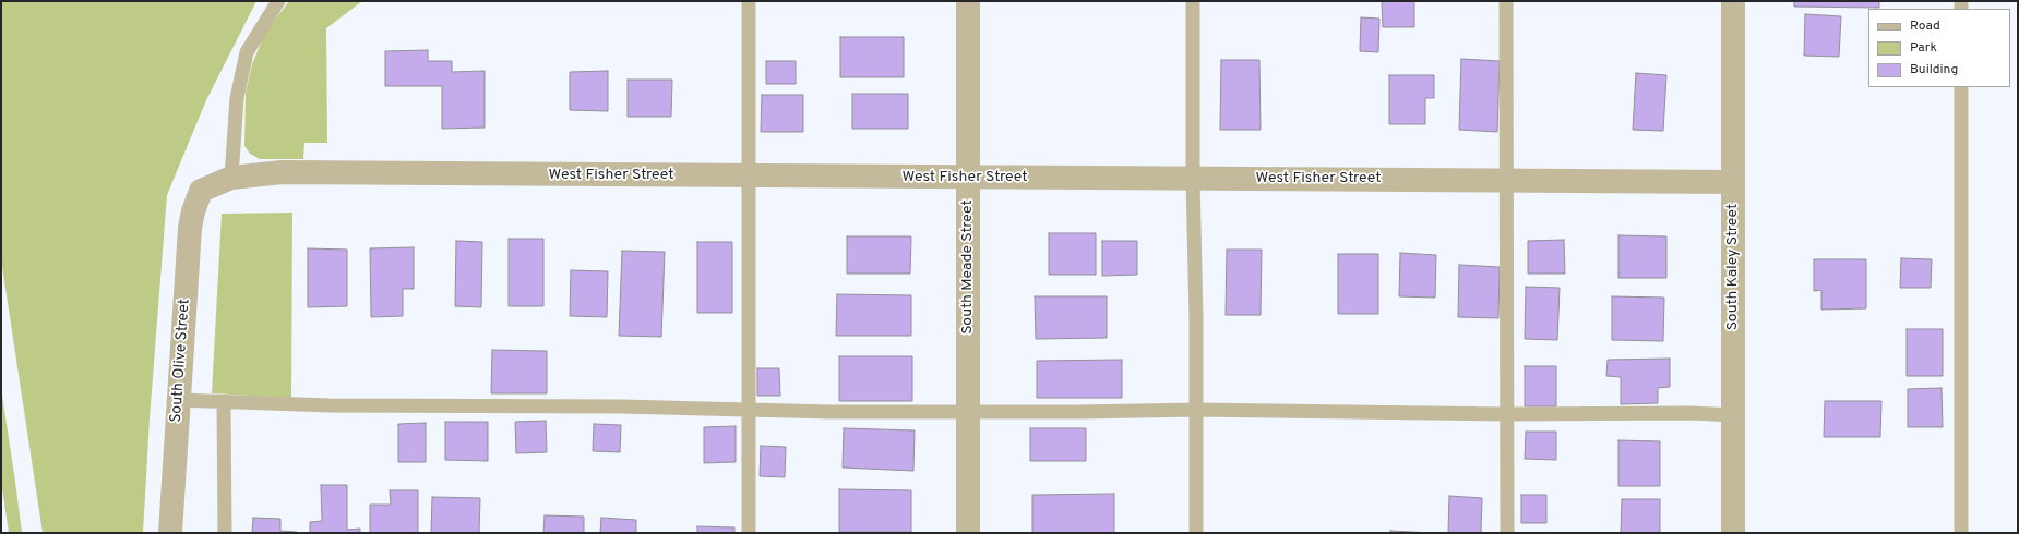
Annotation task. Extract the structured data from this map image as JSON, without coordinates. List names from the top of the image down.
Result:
{
  "streets": {
    "street": [
      "West Fisher Street",
      "South Meade Street",
      "South Kaley Street",
      "South Olive Street"
    ]
  },
  "crossings": [
    ["West Fisher Street", "South Meade Street"],
    ["West Fisher Street", "South Kaley Street"],
    ["West Fisher Street", "South Olive Street"]
  ],
  "legend": ["Road", "Park", "Building"]
}
